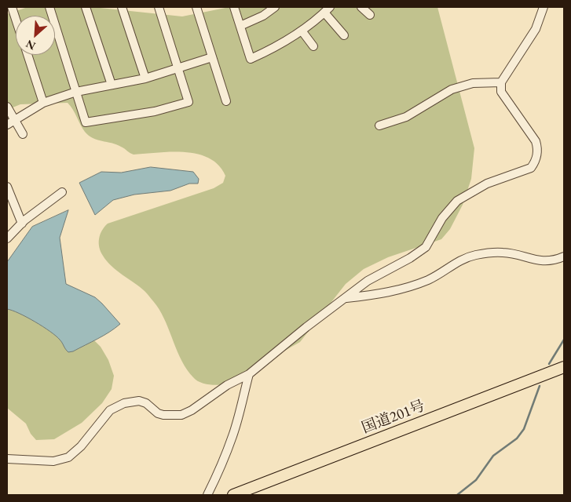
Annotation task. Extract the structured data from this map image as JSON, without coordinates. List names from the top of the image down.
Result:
{
  "streets": {
    "highway": ["国道201号"]
  },
  "north": "bottom left"
}
